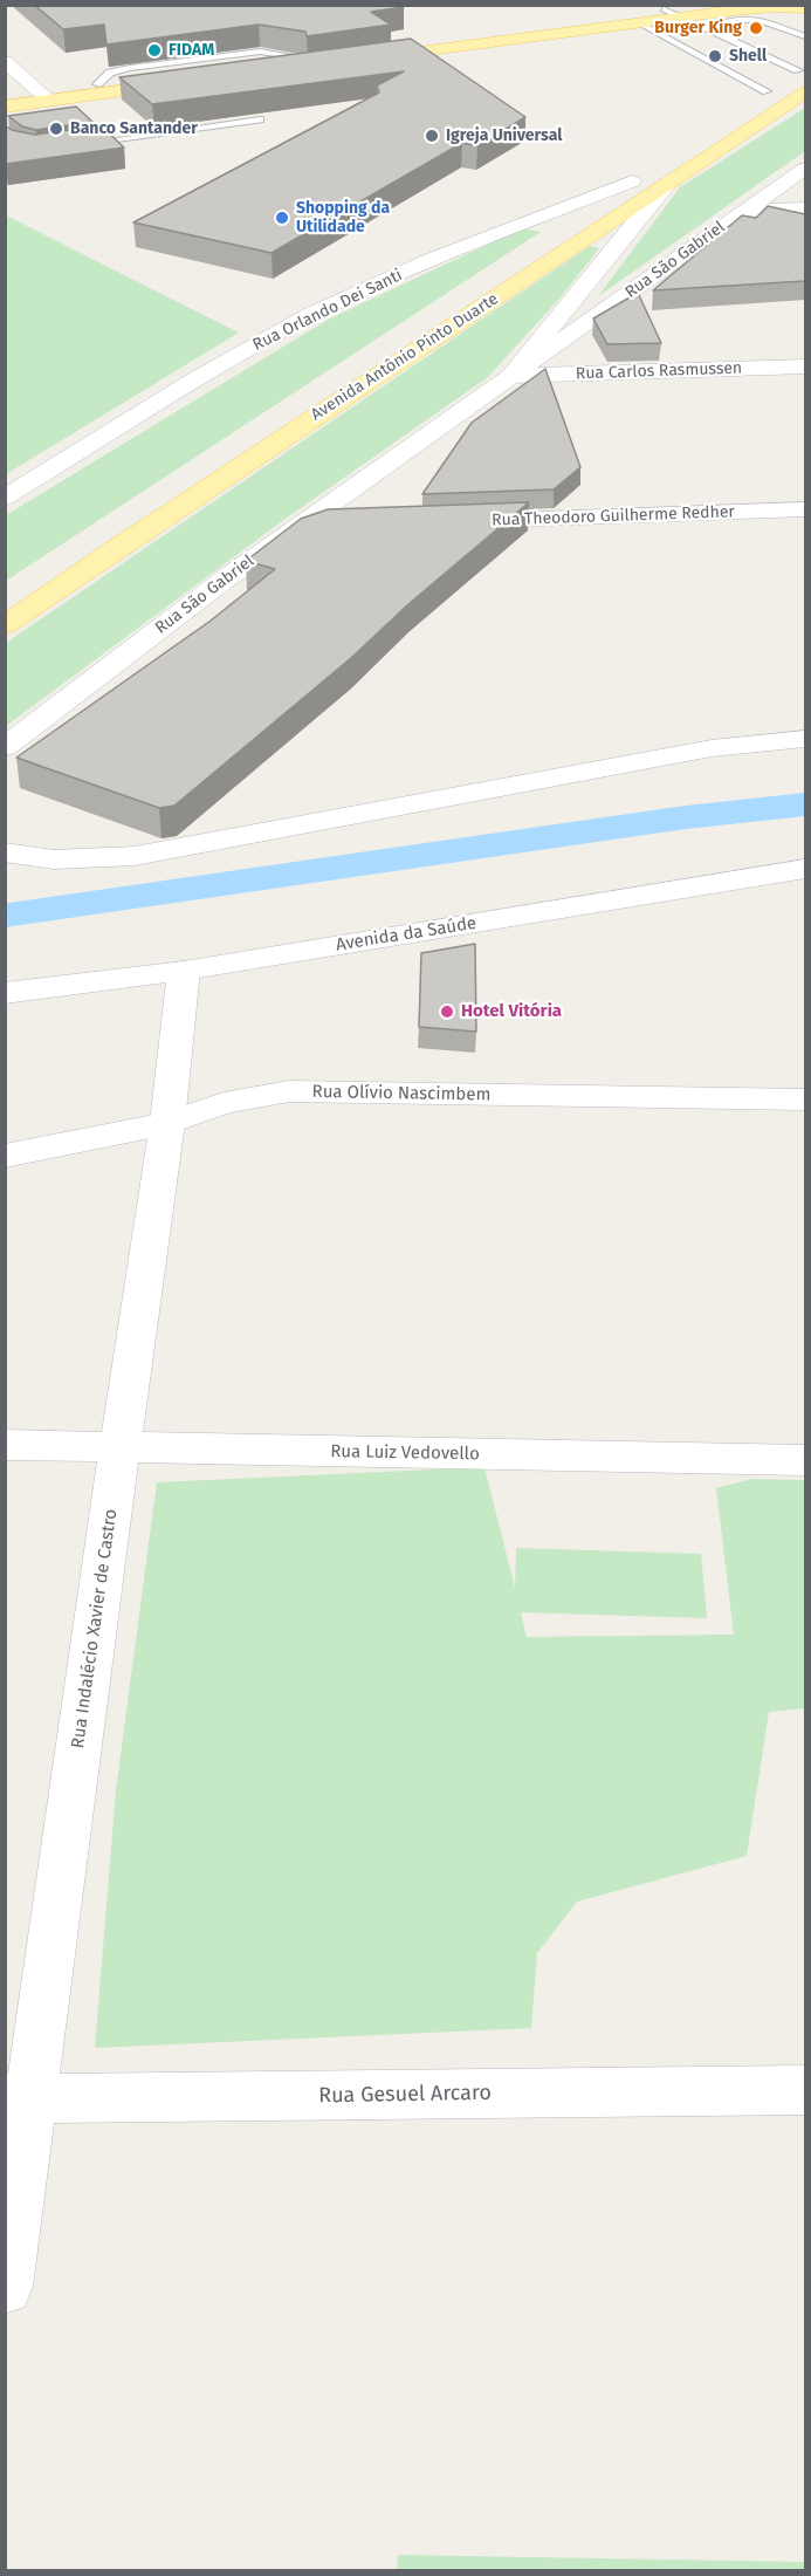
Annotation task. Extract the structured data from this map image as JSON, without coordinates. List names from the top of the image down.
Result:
{
  "streets": {
    "main road": ["Avenida Antônio Pinto Duarte"],
    "street": [
      "Rua São Gabriel",
      "Rua Orlando Dei Santi",
      "Rua Carlos Rasmussen",
      "Rua Theodoro Guilherme Redher",
      "Avenida da Saúde",
      "Rua Olívio Nascimbem",
      "Rua Luiz Vedovello",
      "Rua Indalécio Xavier de Castro",
      "Rua Gesuel Arcaro"
    ]
  },
  "crossings": [
    ["Rua São Gabriel", "Rua Orlando Dei Santi"],
    ["Rua São Gabriel", "Avenida Antônio Pinto Duarte"],
    ["Rua São Gabriel", "Rua Carlos Rasmussen"],
    ["Rua Orlando Dei Santi", "Avenida Antônio Pinto Duarte"],
    ["Avenida da Saúde", "Rua Indalécio Xavier de Castro"],
    ["Rua Olívio Nascimbem", "Rua Indalécio Xavier de Castro"],
    ["Rua Luiz Vedovello", "Rua Indalécio Xavier de Castro"],
    ["Rua Indalécio Xavier de Castro", "Rua Gesuel Arcaro"]
  ],
  "places": [
    "Burger King",
    "FIDAM",
    "Shell",
    "Banco Santander",
    "Igreja Universal",
    "Shopping da Utilidade",
    "Hotel Vitória"
  ]
}
